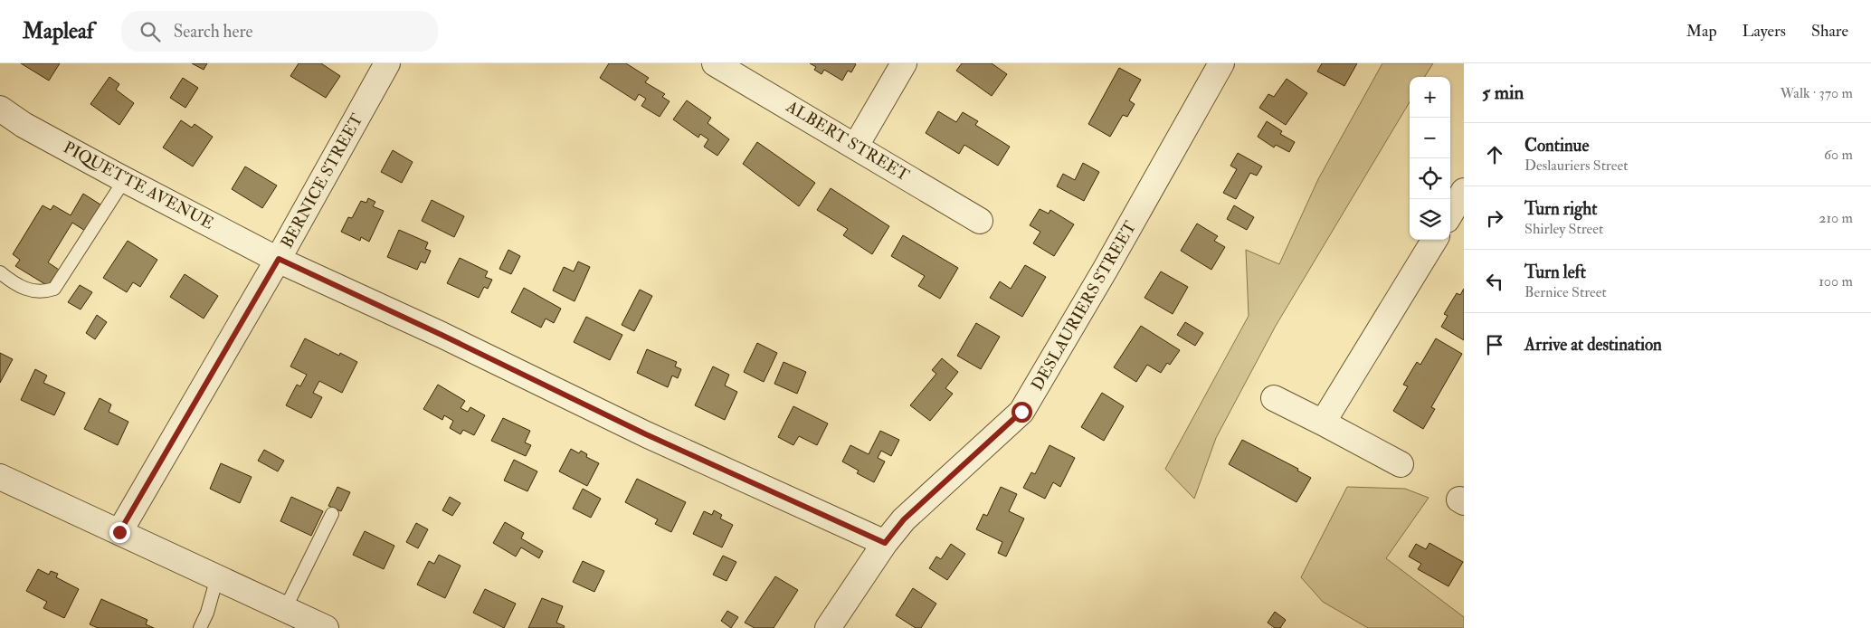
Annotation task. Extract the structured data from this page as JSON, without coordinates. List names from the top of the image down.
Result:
{
  "streets": {
    "street": [
      "ALBERT STREET",
      "BERNICE STREET",
      "PIQUETTE AVENUE",
      "DESLAURIERS STREET"
    ]
  },
  "crossings": [
    ["BERNICE STREET", "PIQUETTE AVENUE"],
    ["PIQUETTE AVENUE", "DESLAURIERS STREET"]
  ],
  "page": {
    "header": "Mapleaf",
    "search": "Search here",
    "nav": ["Map", "Layers", "Share"],
    "heading": ["5 min", "Walk · 370 m"],
    "map_buttons": ["+", "−"],
    "list": [
      ["Continue", "Deslauriers Street", "60 m"],
      ["Turn right", "Shirley Street", "210 m"],
      ["Turn left", "Bernice Street", "100 m"],
      "Arrive at destination"
    ]
  }
}
